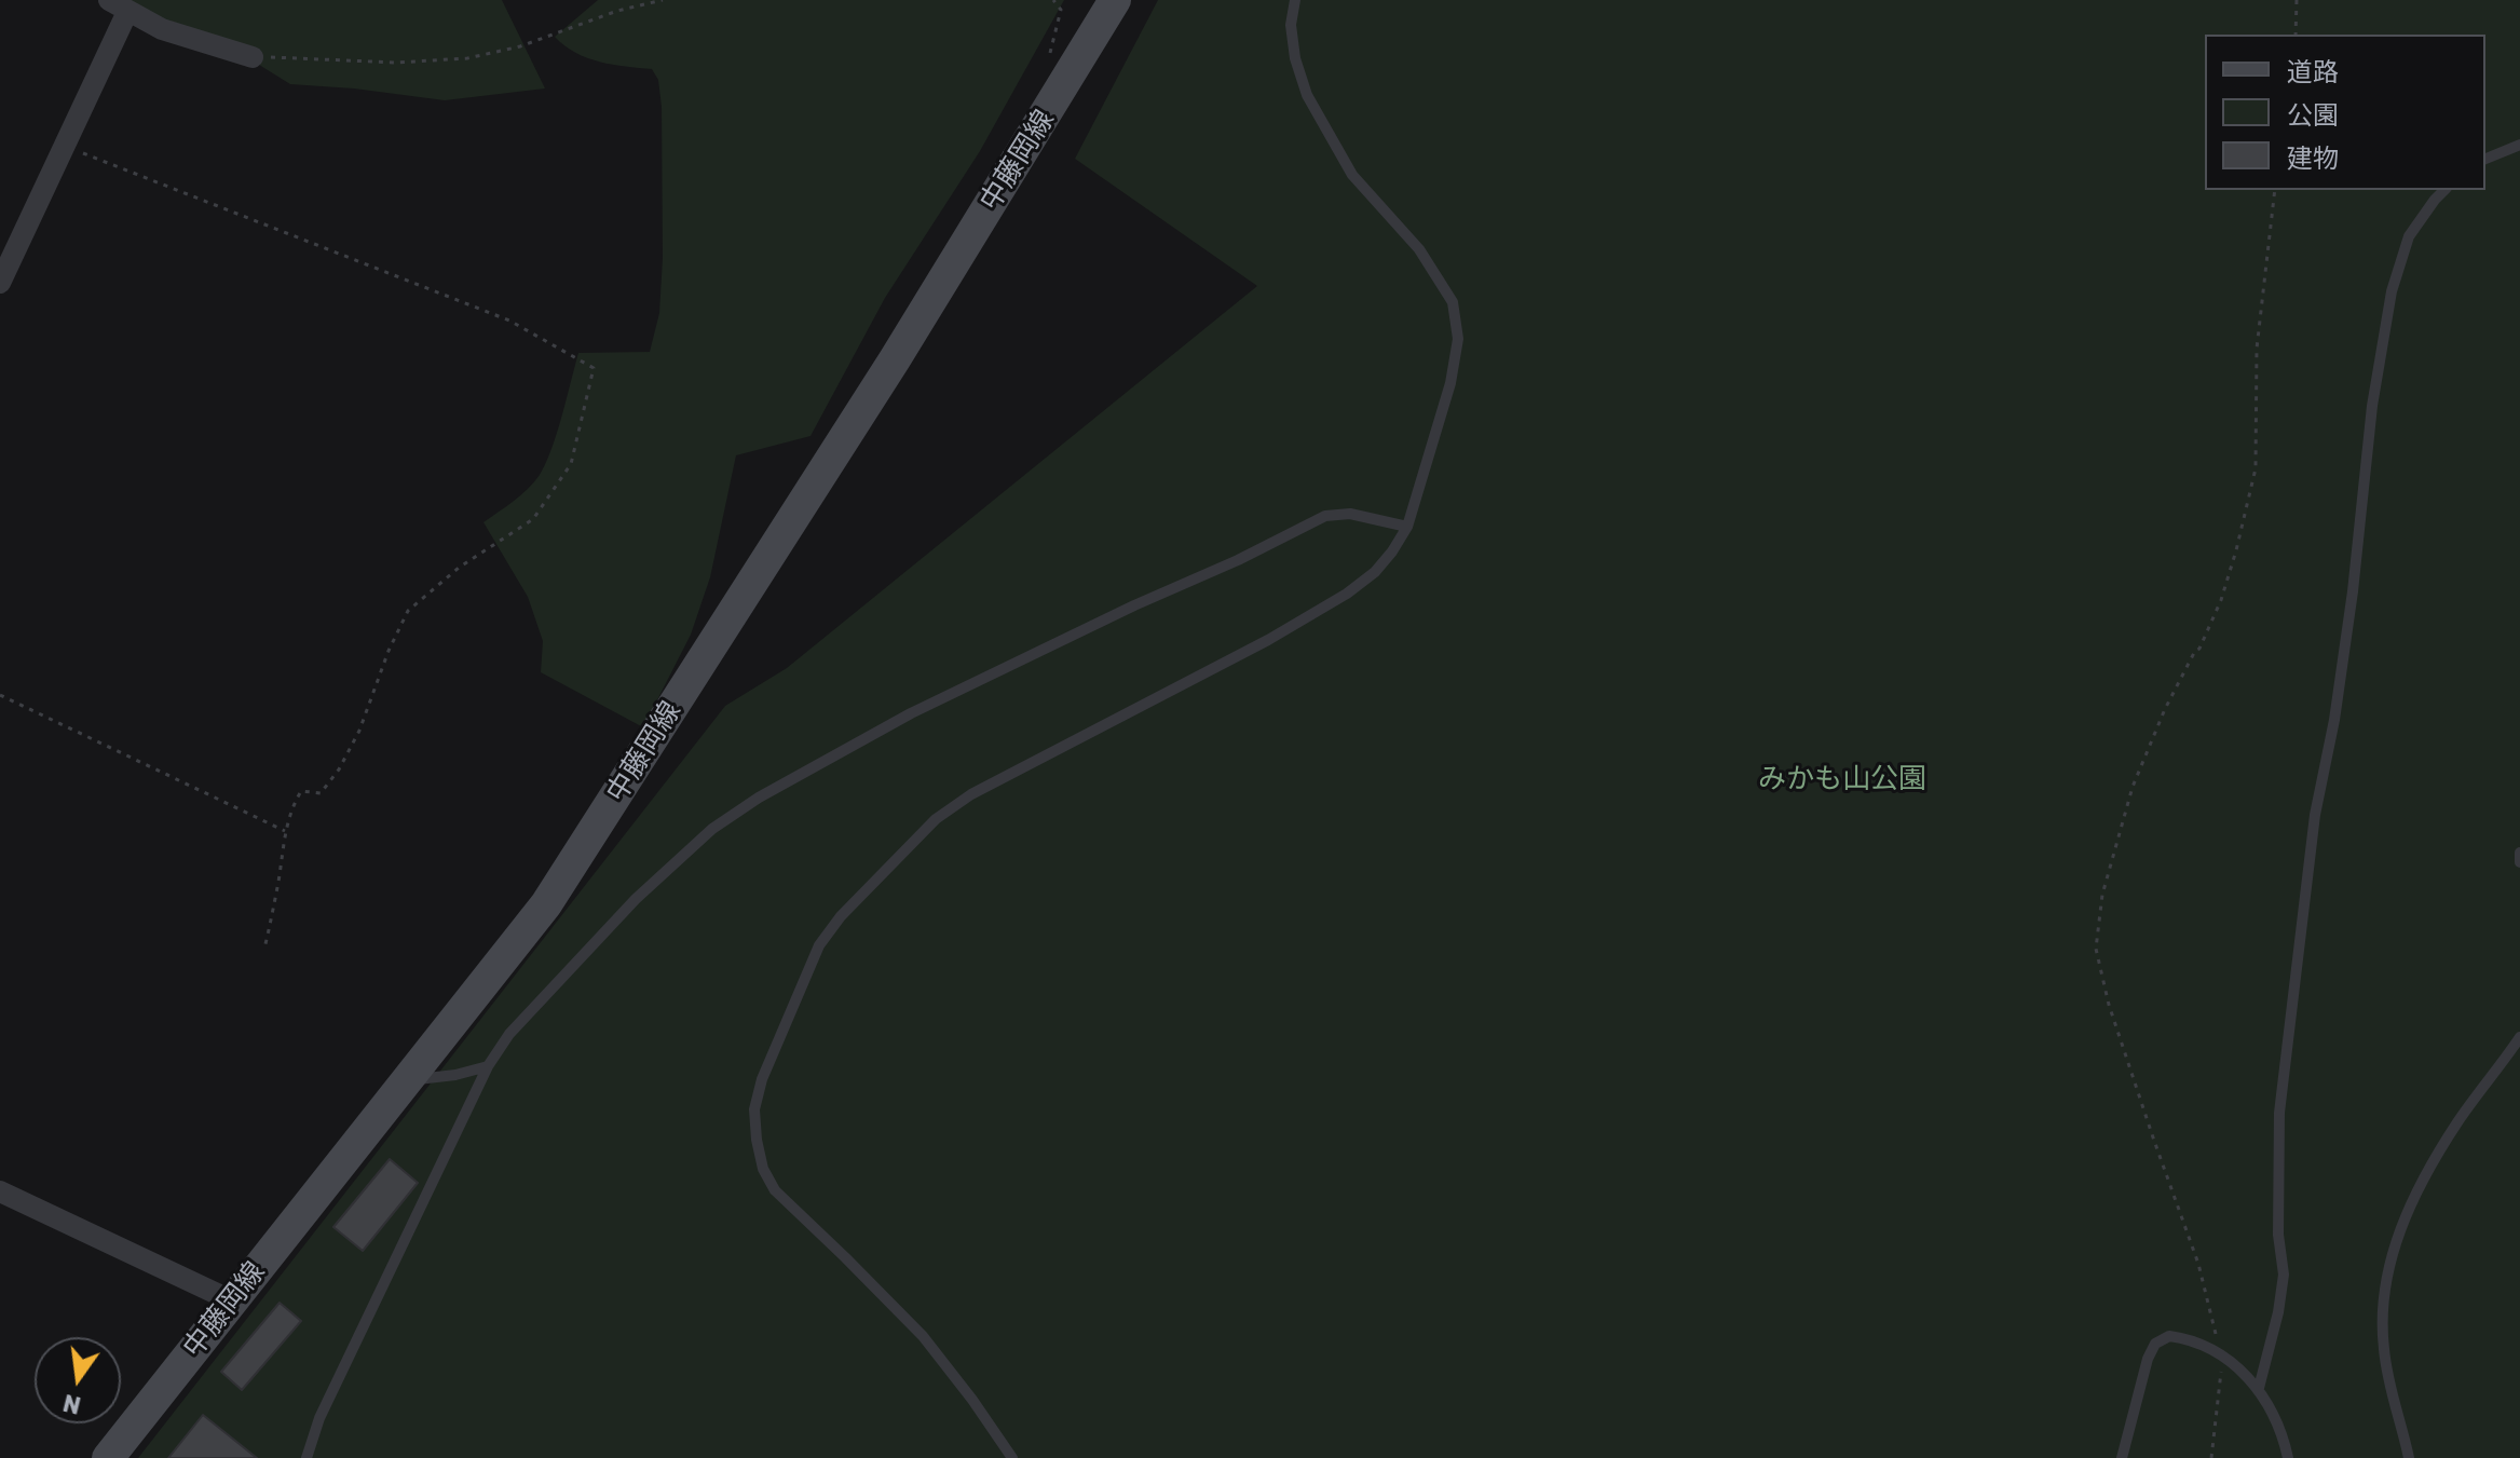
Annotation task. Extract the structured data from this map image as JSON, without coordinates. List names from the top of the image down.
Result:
{
  "streets": {
    "main road": ["中藤岡線"]
  },
  "parks": ["みかも山公園"],
  "legend": ["道路", "公園", "建物"],
  "north": "bottom"
}
